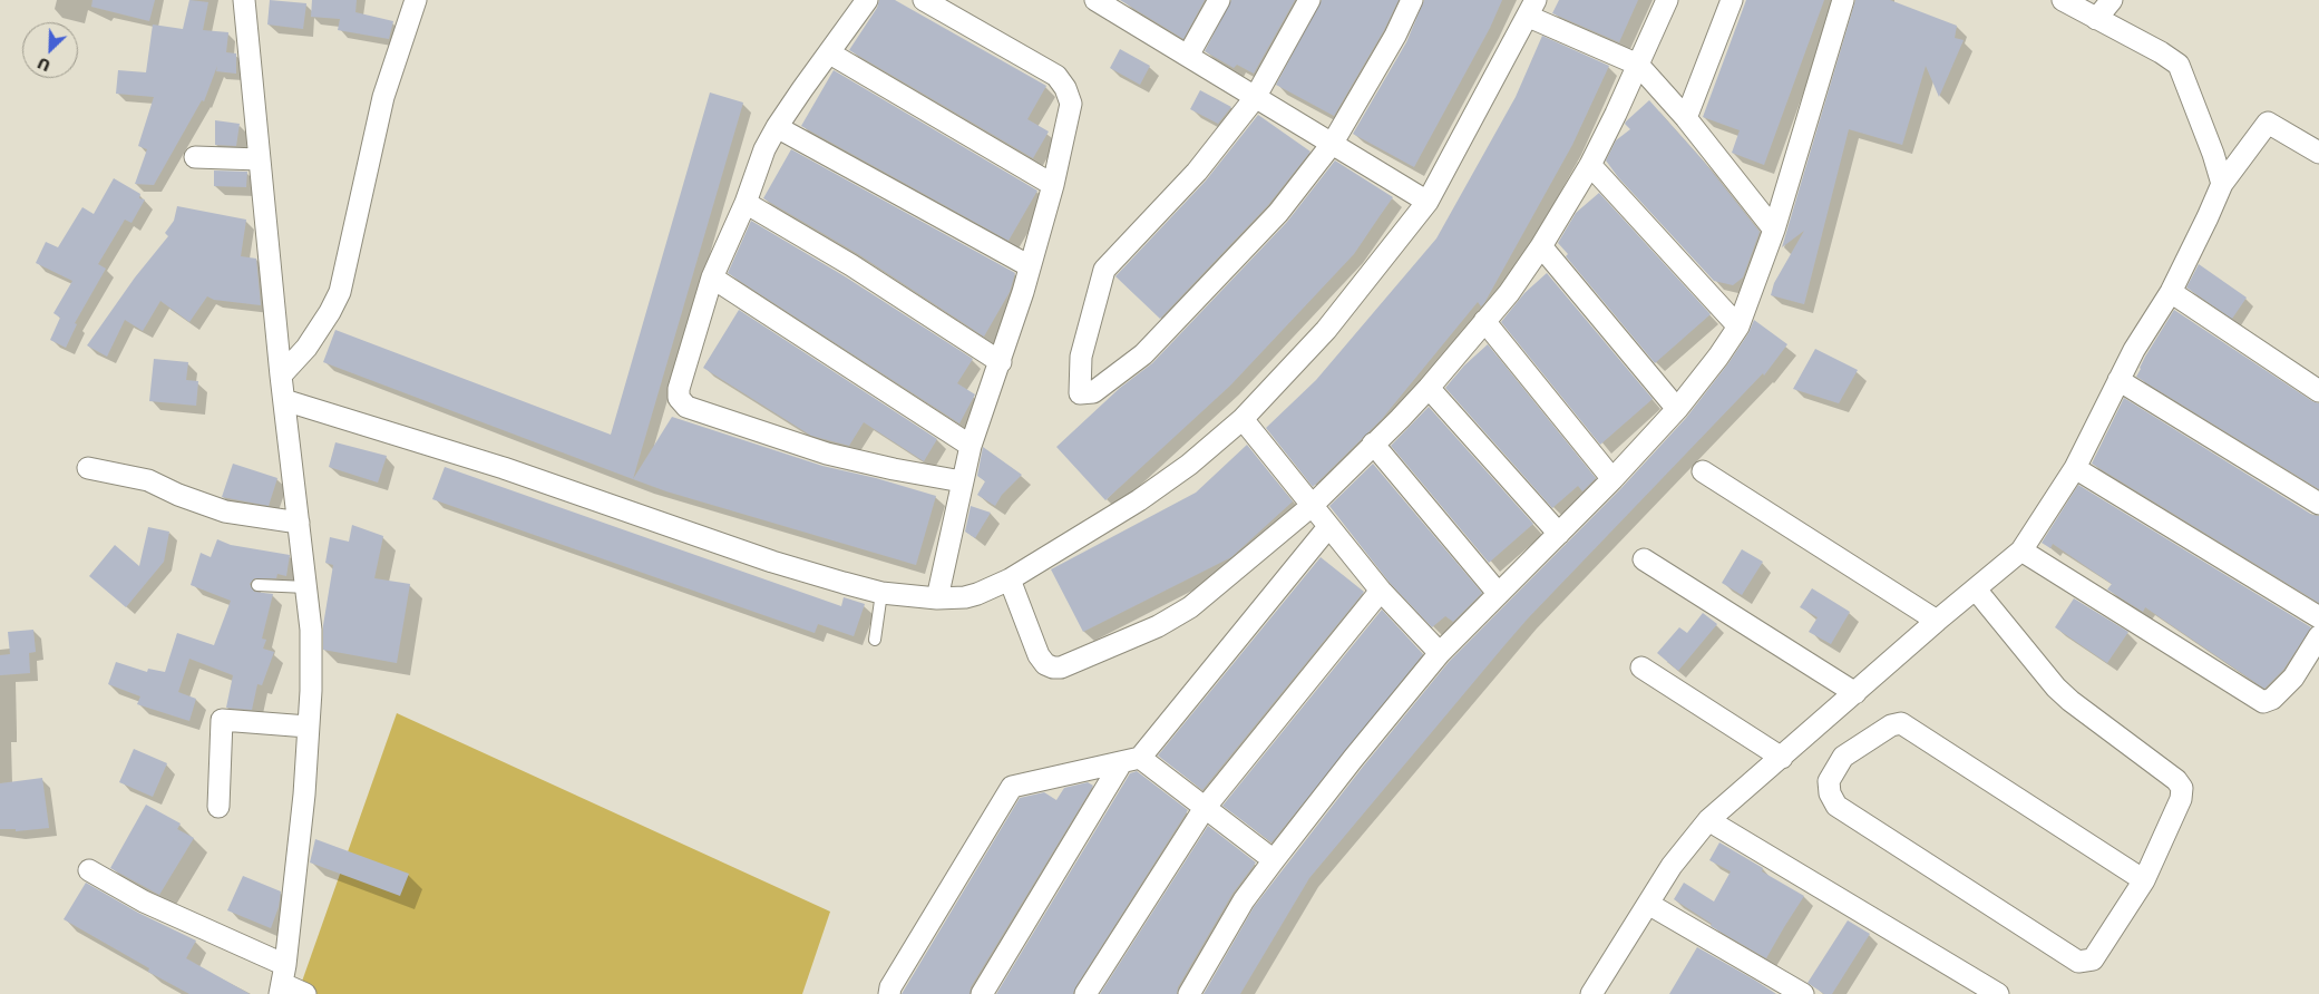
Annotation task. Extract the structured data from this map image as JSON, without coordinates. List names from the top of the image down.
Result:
{
  "north": "bottom left"
}
